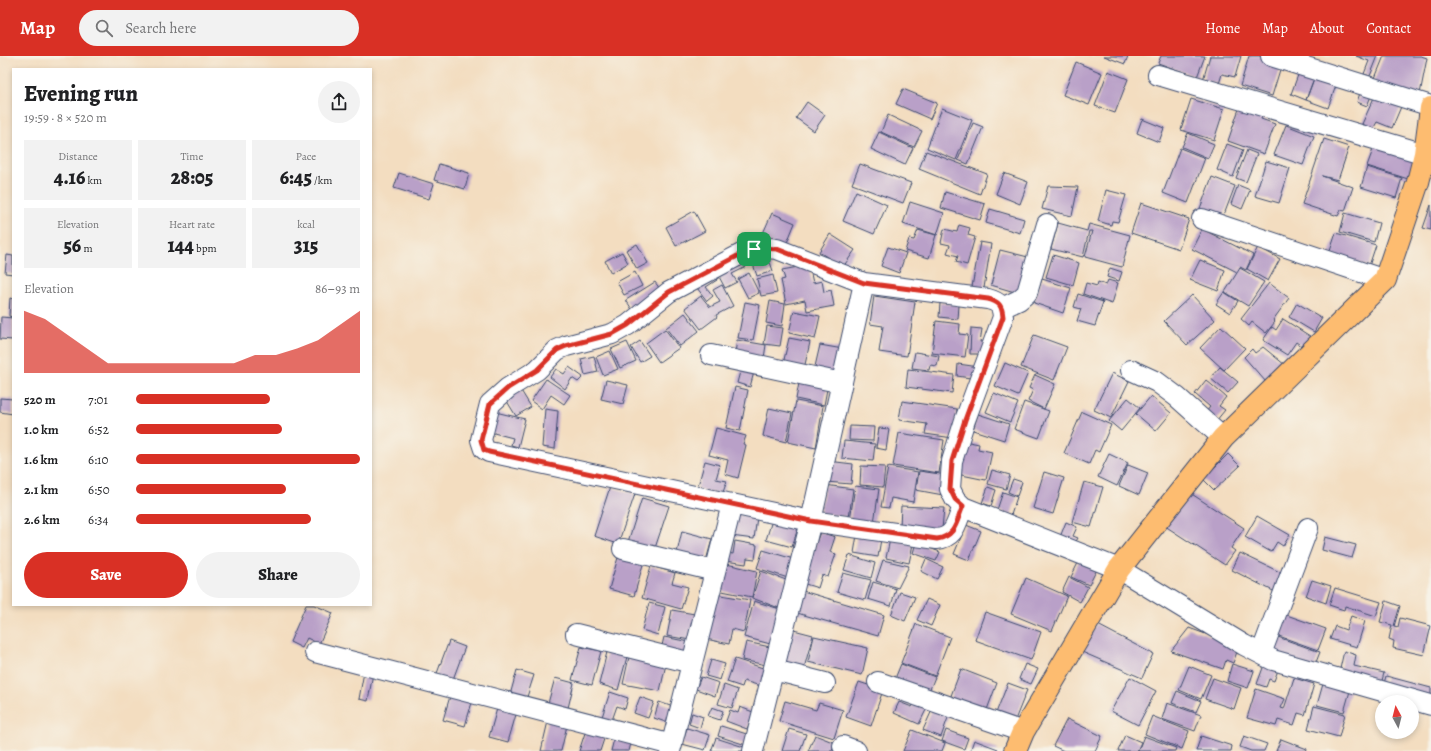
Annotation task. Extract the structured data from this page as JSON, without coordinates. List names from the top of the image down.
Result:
{
  "north": "top",
  "page": {
    "header": "Map",
    "search": "Search here",
    "nav": [
      "Home",
      "Map",
      "About",
      "Contact"
    ],
    "heading": ["Evening run", "19:59 · 8 × 520 m"],
    "stats": [
      ["Distance", "4.16 km"],
      ["Time", "28:05"],
      ["Pace", "6:45 /km"],
      ["Elevation", "56 m"],
      ["Heart rate", "144 bpm"],
      ["kcal", "315"]
    ],
    "chart": ["Elevation", "86–93 m"],
    "list": [
      {
        "name": "520 m",
        "note": "7:01"
      },
      {
        "name": "1.0 km",
        "note": "6:52"
      },
      {
        "name": "1.6 km",
        "note": "6:10"
      },
      {
        "name": "2.1 km",
        "note": "6:50"
      },
      {
        "name": "2.6 km",
        "note": "6:34"
      }
    ],
    "buttons": ["Save", "Share"]
  }
}
